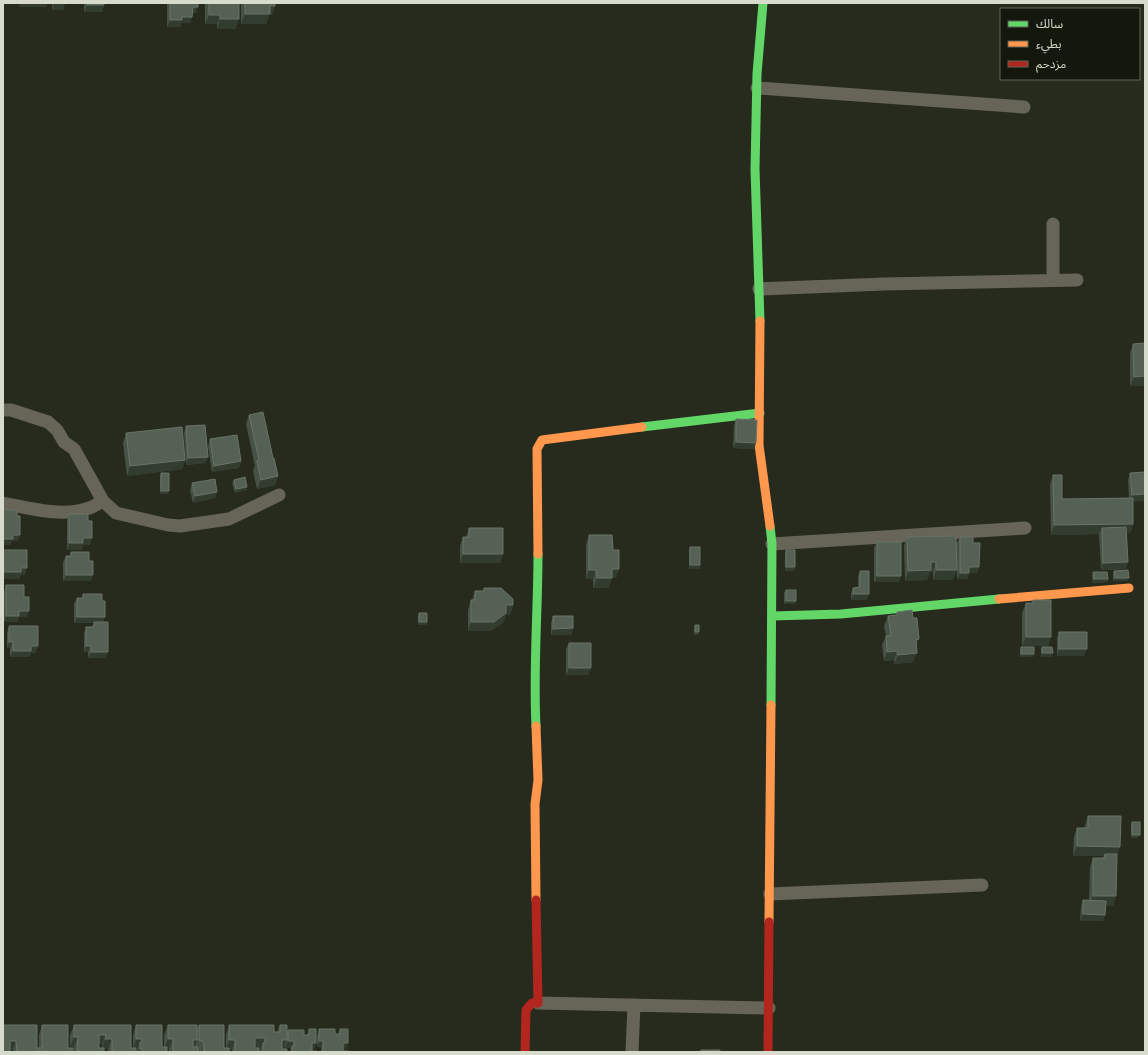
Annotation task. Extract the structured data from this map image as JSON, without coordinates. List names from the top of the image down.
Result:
{
  "legend": ["سالك", "بطيء", "مزدحم"]
}
